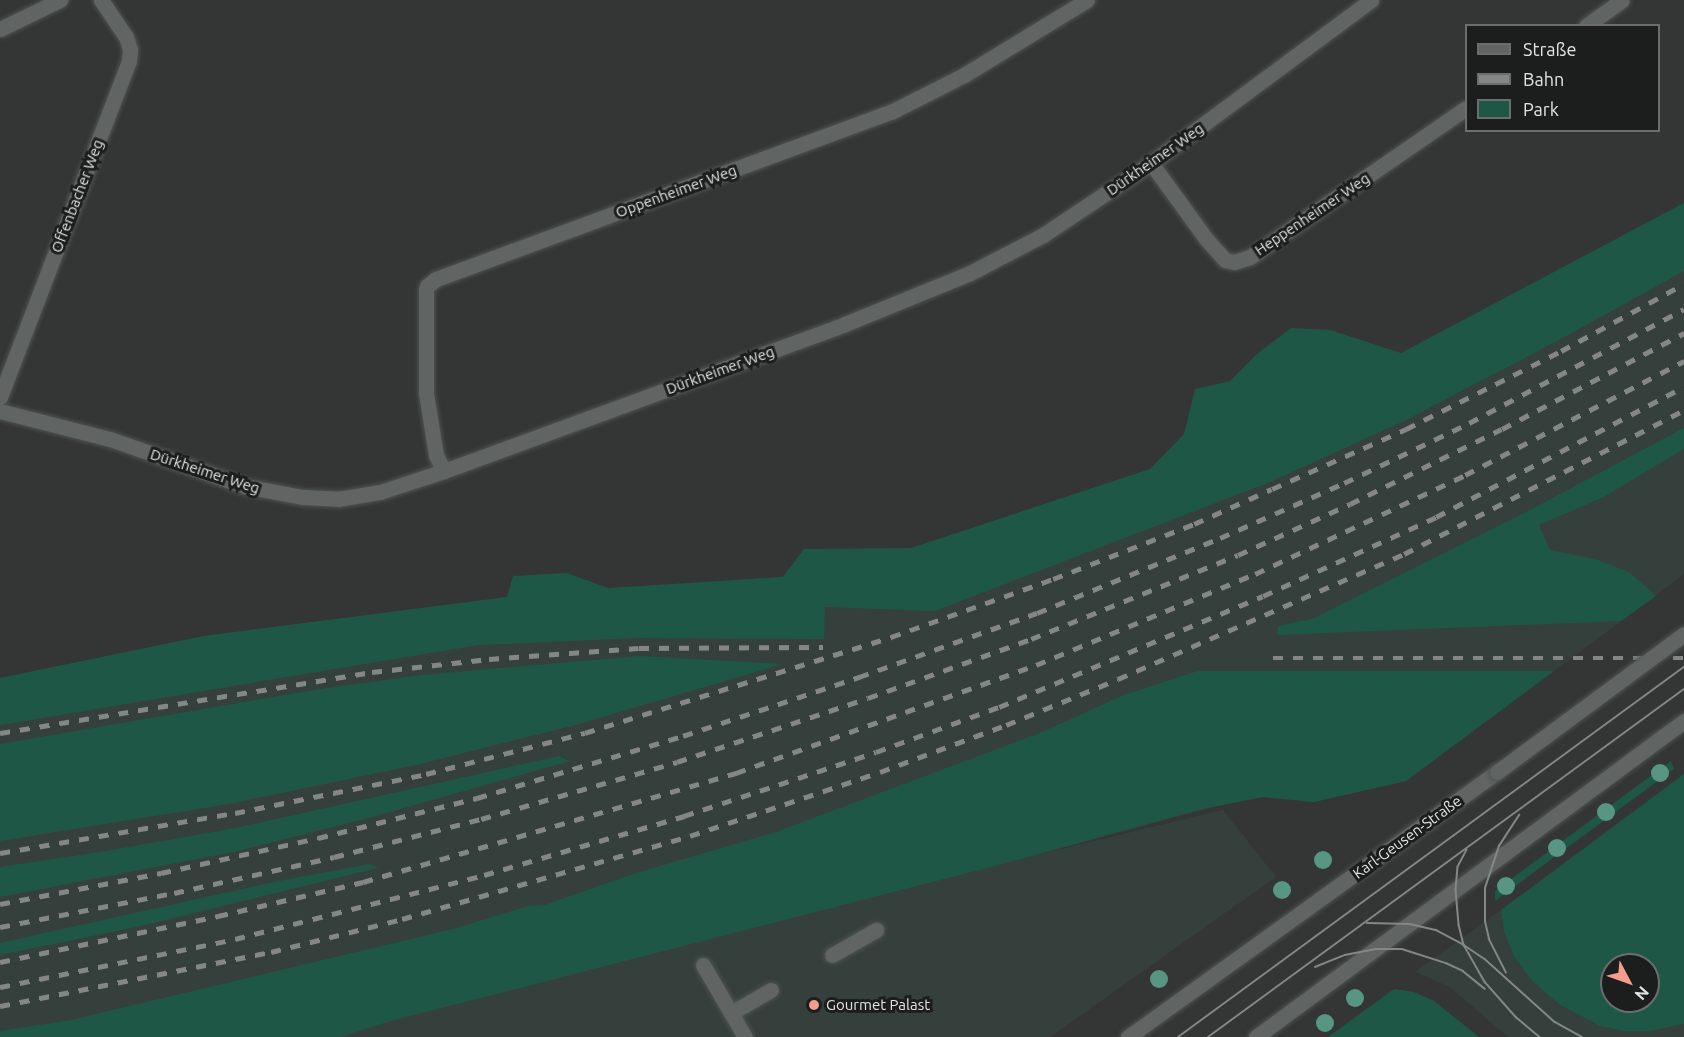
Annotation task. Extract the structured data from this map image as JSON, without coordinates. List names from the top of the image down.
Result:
{
  "streets": {
    "street": [
      "Dürkheimer Weg",
      "Oppenheimer Weg",
      "Offenbacher Weg",
      "Heppenheimer Weg",
      "Karl-Geusen-Straße"
    ]
  },
  "crossings": [
    ["Dürkheimer Weg", "Oppenheimer Weg"],
    ["Dürkheimer Weg", "Heppenheimer Weg"]
  ],
  "places": ["Gourmet Palast"],
  "legend": ["Straße", "Bahn", "Park"],
  "north": "bottom right"
}
